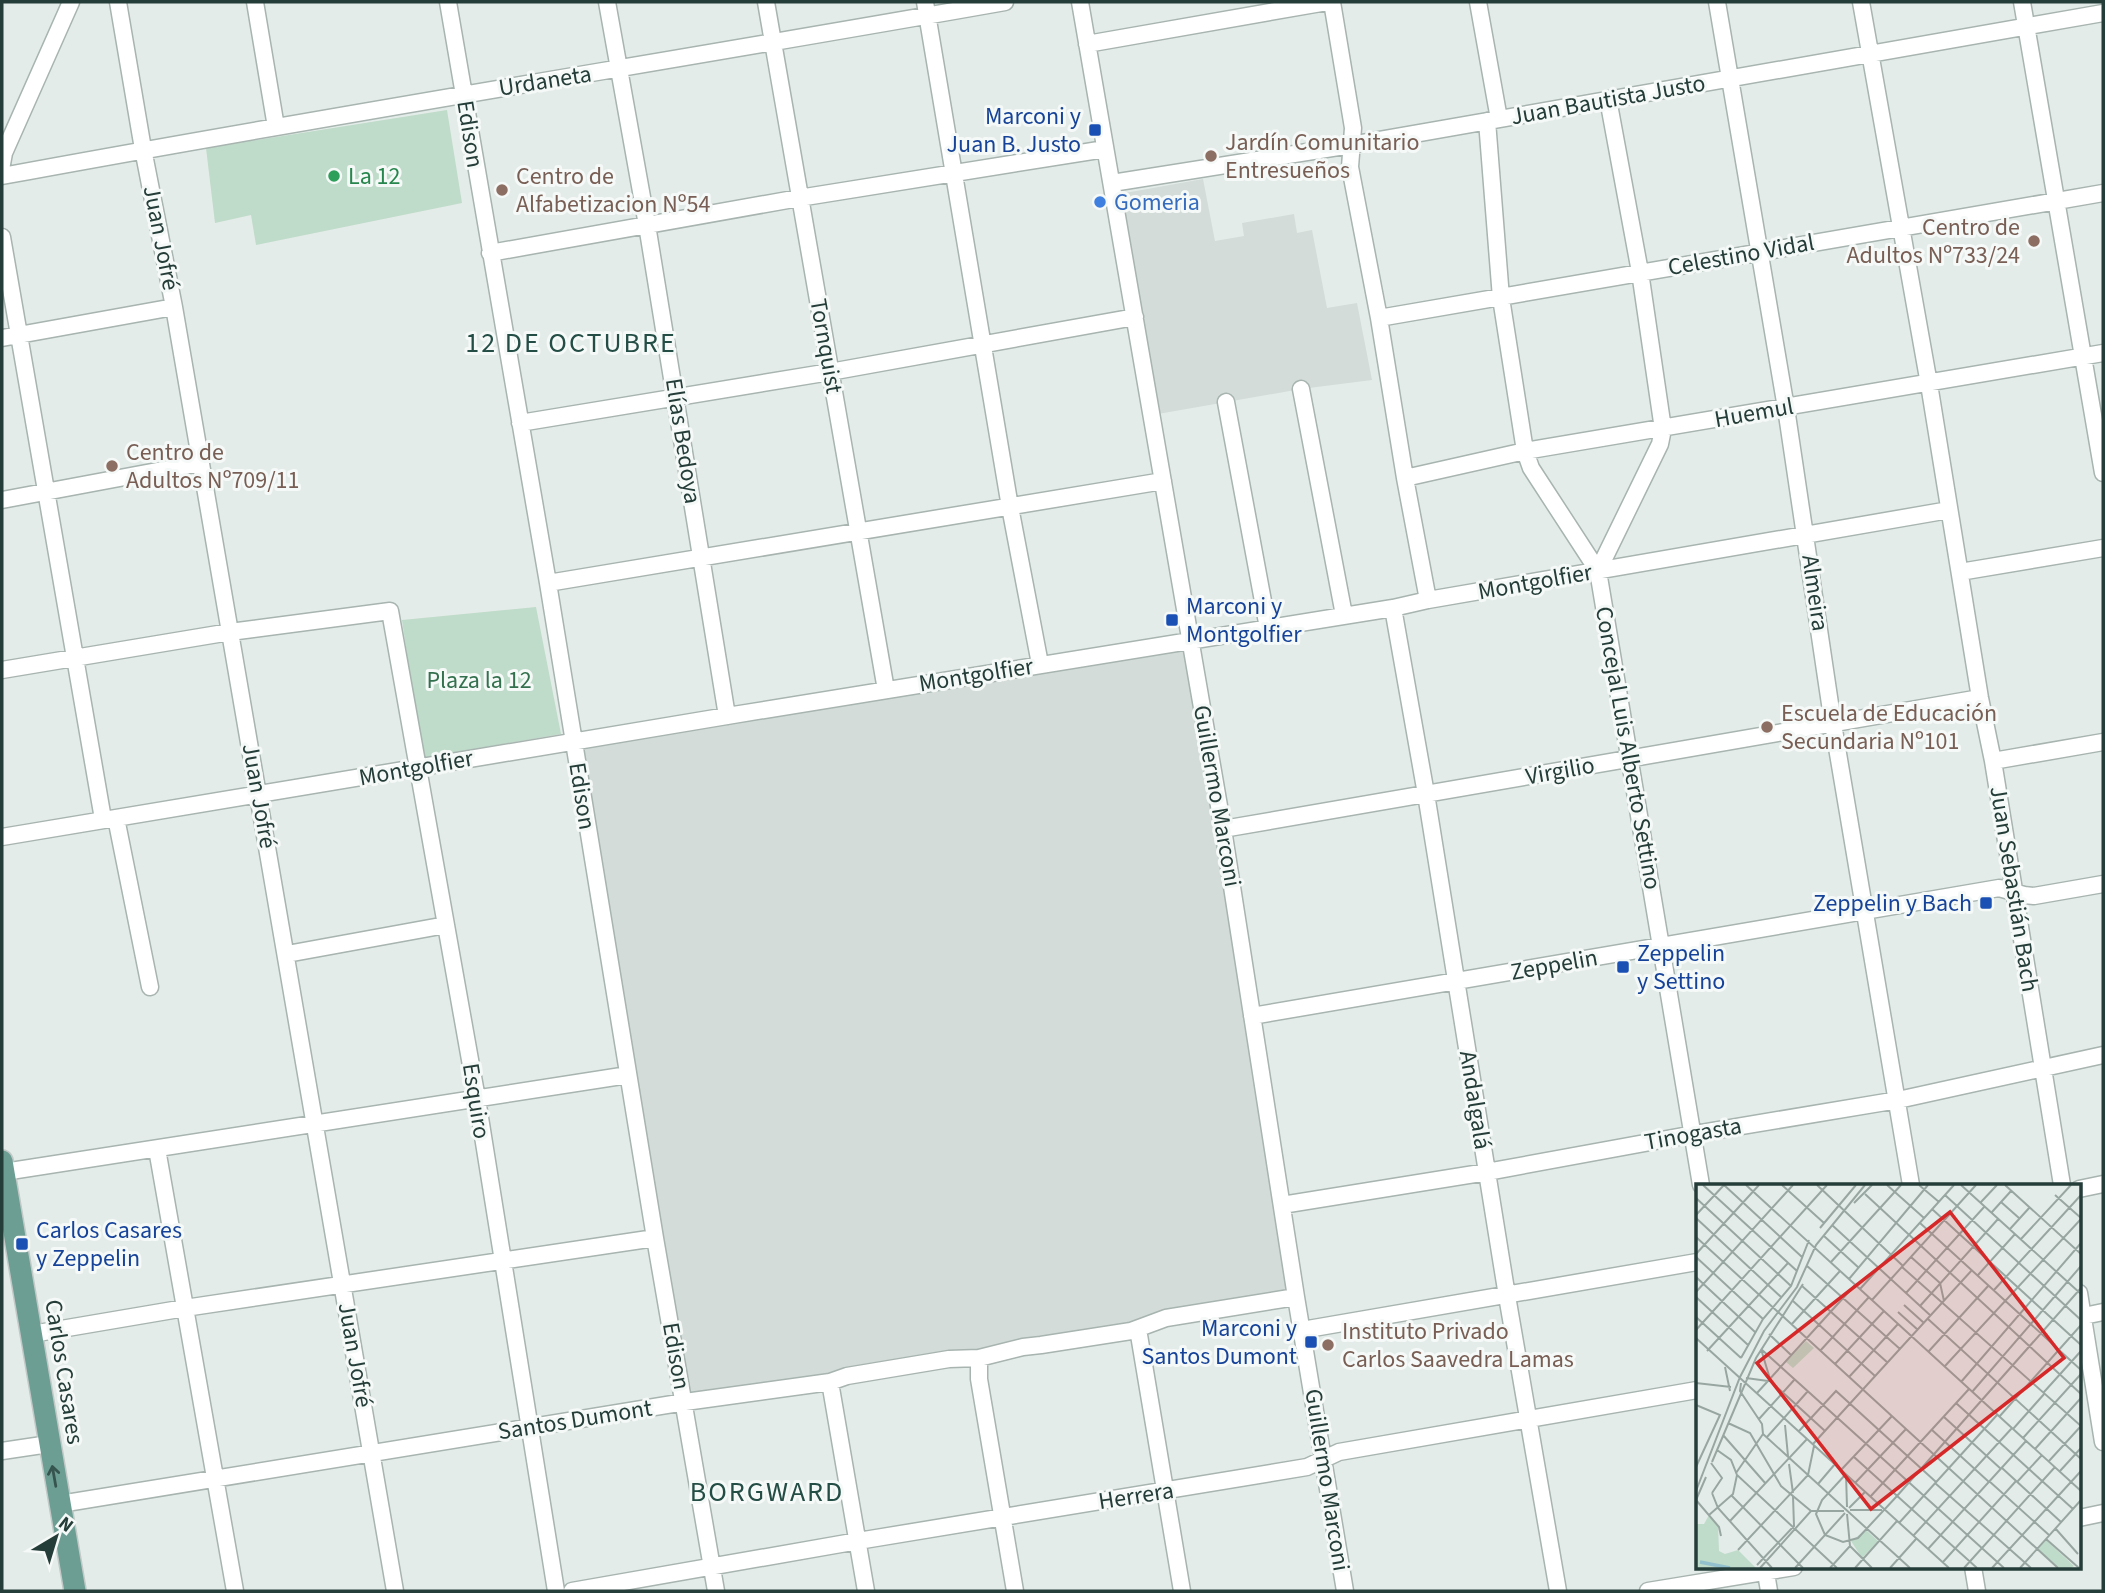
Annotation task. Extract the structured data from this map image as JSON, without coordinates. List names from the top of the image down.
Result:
{
  "streets": {
    "main road": ["Carlos Casares"],
    "street": [
      "Urdaneta",
      "Juan Bautista Justo",
      "Edison",
      "Juan Jofré",
      "Celestino Vidal",
      "Tornquist",
      "Huemul",
      "Elías Bedoya",
      "Montgolfier",
      "Almeira",
      "Concejal Luis Alberto Settino",
      "Virgilio",
      "Guillermo Marconi",
      "Juan Sebastián Bach",
      "Zeppelin",
      "Andalgalá",
      "Esquiro",
      "Tinogasta",
      "Santos Dumont",
      "Herrera"
    ]
  },
  "crossings": [
    ["Urdaneta", "Edison"],
    ["Urdaneta", "Juan Jofré"],
    ["Urdaneta", "Tornquist"],
    ["Urdaneta", "Elías Bedoya"],
    ["Juan Bautista Justo", "Almeira"],
    ["Juan Bautista Justo", "Concejal Luis Alberto Settino"],
    ["Juan Bautista Justo", "Guillermo Marconi"],
    ["Juan Bautista Justo", "Juan Sebastián Bach"],
    ["Edison", "Montgolfier"],
    ["Edison", "Santos Dumont"],
    ["Edison", "Herrera"],
    ["Juan Jofré", "Montgolfier"],
    ["Juan Jofré", "Esquiro"],
    ["Juan Jofré", "Santos Dumont"],
    ["Celestino Vidal", "Almeira"],
    ["Celestino Vidal", "Concejal Luis Alberto Settino"],
    ["Celestino Vidal", "Juan Sebastián Bach"],
    ["Tornquist", "Montgolfier"],
    ["Huemul", "Almeira"],
    ["Huemul", "Concejal Luis Alberto Settino"],
    ["Huemul", "Juan Sebastián Bach"],
    ["Elías Bedoya", "Montgolfier"],
    ["Montgolfier", "Almeira"],
    ["Montgolfier", "Concejal Luis Alberto Settino"],
    ["Montgolfier", "Guillermo Marconi"],
    ["Montgolfier", "Juan Sebastián Bach"],
    ["Montgolfier", "Andalgalá"],
    ["Montgolfier", "Esquiro"],
    ["Almeira", "Virgilio"],
    ["Almeira", "Zeppelin"],
    ["Almeira", "Tinogasta"],
    ["Concejal Luis Alberto Settino", "Virgilio"],
    ["Concejal Luis Alberto Settino", "Zeppelin"],
    ["Concejal Luis Alberto Settino", "Tinogasta"],
    ["Virgilio", "Guillermo Marconi"],
    ["Virgilio", "Juan Sebastián Bach"],
    ["Virgilio", "Andalgalá"],
    ["Guillermo Marconi", "Zeppelin"],
    ["Guillermo Marconi", "Tinogasta"],
    ["Guillermo Marconi", "Santos Dumont"],
    ["Guillermo Marconi", "Herrera"],
    ["Juan Sebastián Bach", "Zeppelin"],
    ["Juan Sebastián Bach", "Tinogasta"],
    ["Zeppelin", "Andalgalá"],
    ["Andalgalá", "Tinogasta"],
    ["Andalgalá", "Herrera"],
    ["Esquiro", "Santos Dumont"],
    ["Carlos Casares", "Santos Dumont"]
  ],
  "districts": ["12 DE OCTUBRE", "BORGWARD"],
  "parks": ["Plaza la 12"],
  "places": {
    "transit": [
      "Marconi y Juan B. Justo",
      "Marconi y Montgolfier",
      "Zeppelin y Bach",
      "Zeppelin y Settino",
      "Carlos Casares y Zeppelin",
      "Marconi y Santos Dumont"
    ],
    "other": [
      "Jardín Comunitario Entresueños",
      "La 12",
      "Centro de Alfabetizacion Nº54",
      "Gomeria",
      "Centro de Adultos Nº733/24",
      "Centro de Adultos Nº709/11",
      "Escuela de Educación Secundaria Nº101",
      "Instituto Privado Carlos Saavedra Lamas"
    ]
  },
  "north": "top right"
}
